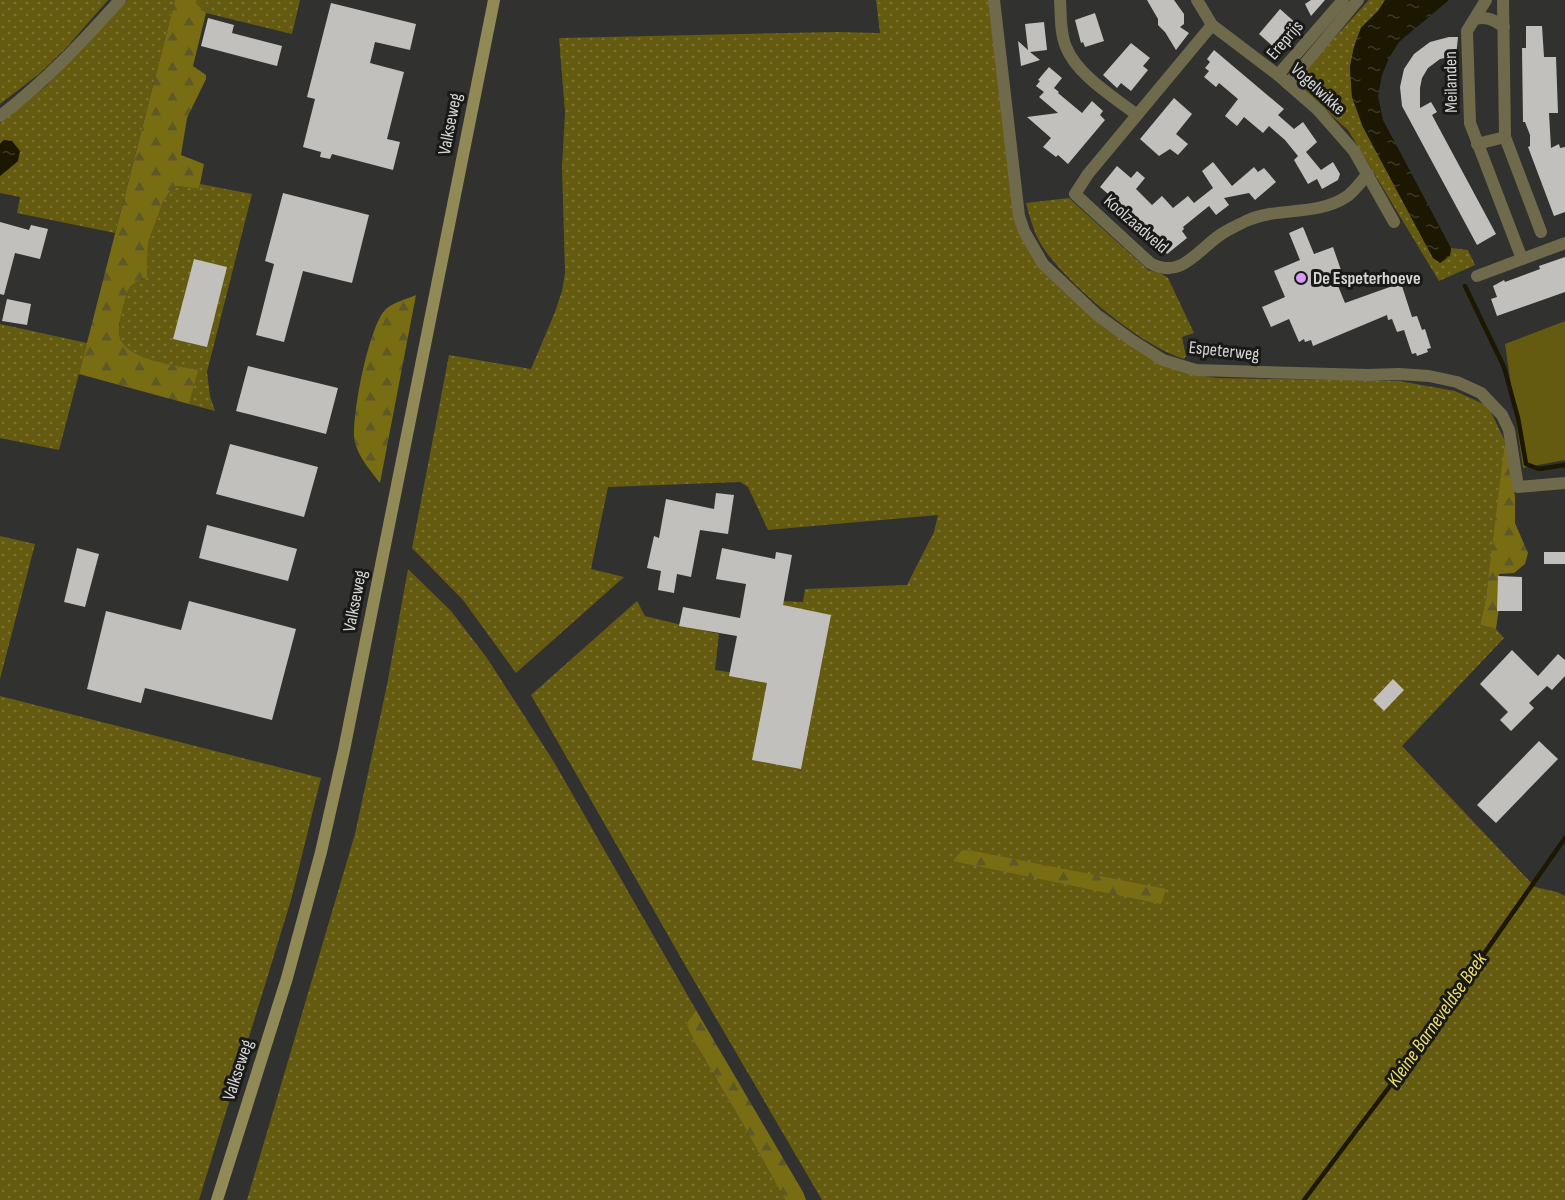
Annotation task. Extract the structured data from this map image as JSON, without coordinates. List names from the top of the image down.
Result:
{
  "streets": {
    "main road": ["Valkseweg"],
    "street": [
      "Ereprijs",
      "Meilanden",
      "Vogelwikke",
      "Koolzaadveld",
      "Espeterweg"
    ]
  },
  "crossings": [
    ["Ereprijs", "Vogelwikke"],
    ["Vogelwikke", "Koolzaadveld"]
  ],
  "water": ["Kleine Barneveldse Beek"],
  "places": ["De Espeterhoeve"]
}
